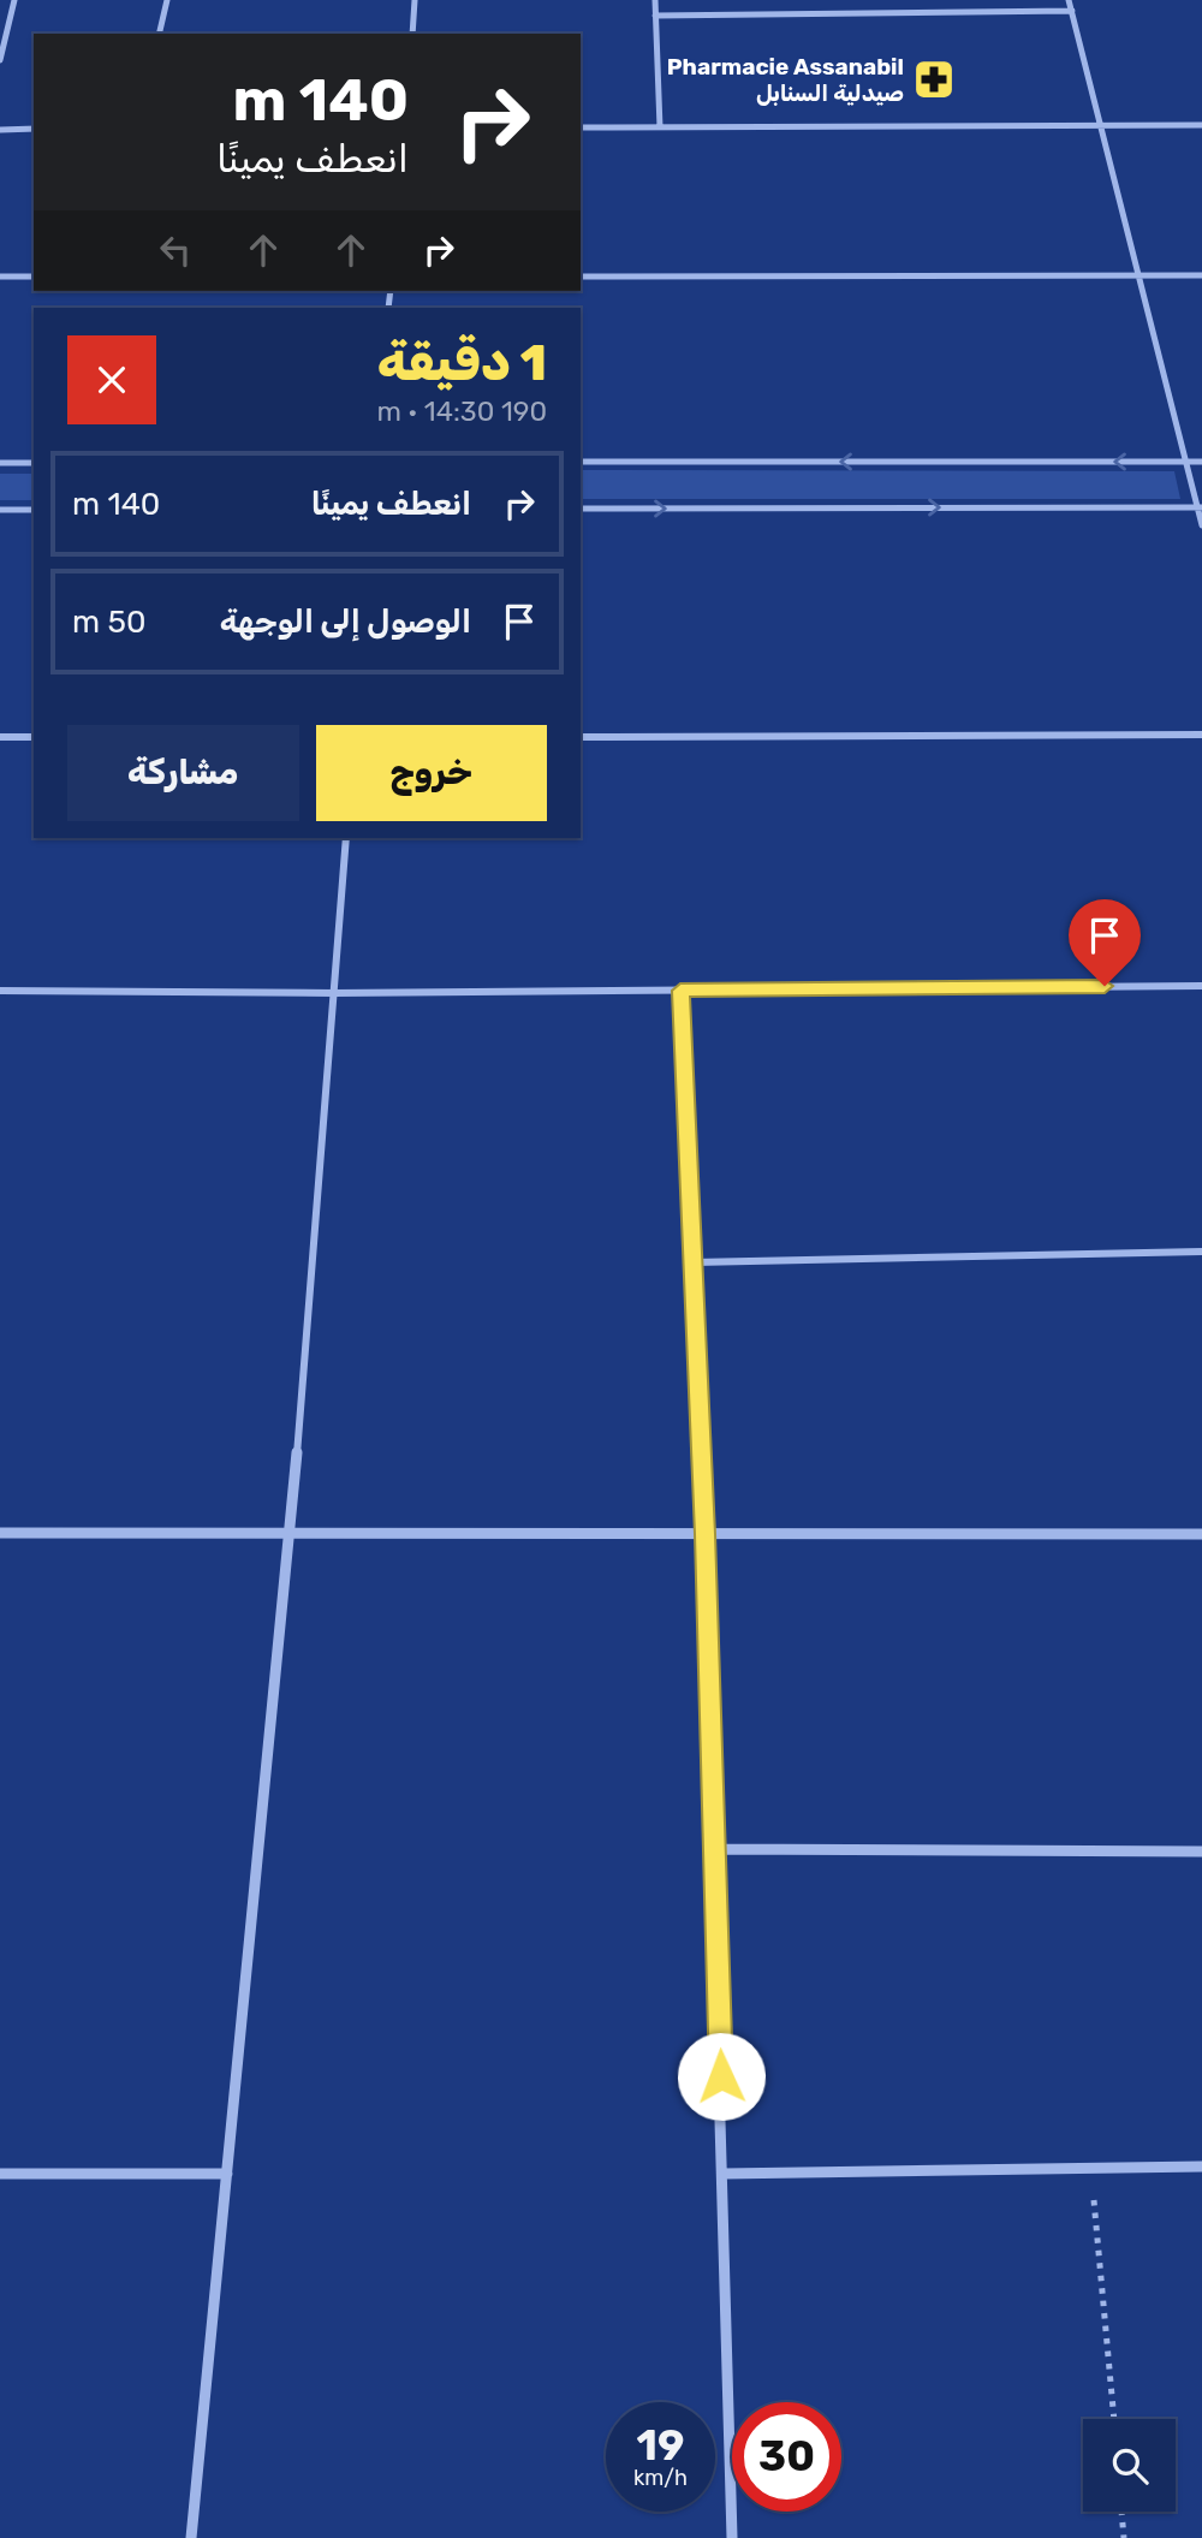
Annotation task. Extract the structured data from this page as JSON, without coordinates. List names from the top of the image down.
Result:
{
  "places": {
    "pharmacy": ["Pharmacie Assanabil صيدلية السنابل"]
  },
  "page": {
    "turn": ["140 m", "انعطف يمينًا"],
    "heading": ["1 دقيقة", "190 m · 14:30"],
    "list": [
      {
        "name": "انعطف يمينًا",
        "value": "140 m"
      },
      {
        "name": "الوصول إلى الوجهة",
        "value": "50 m"
      }
    ],
    "buttons": ["خروج", "مشاركة"],
    "speed": "19 km/h",
    "limit": "30"
  }
}
